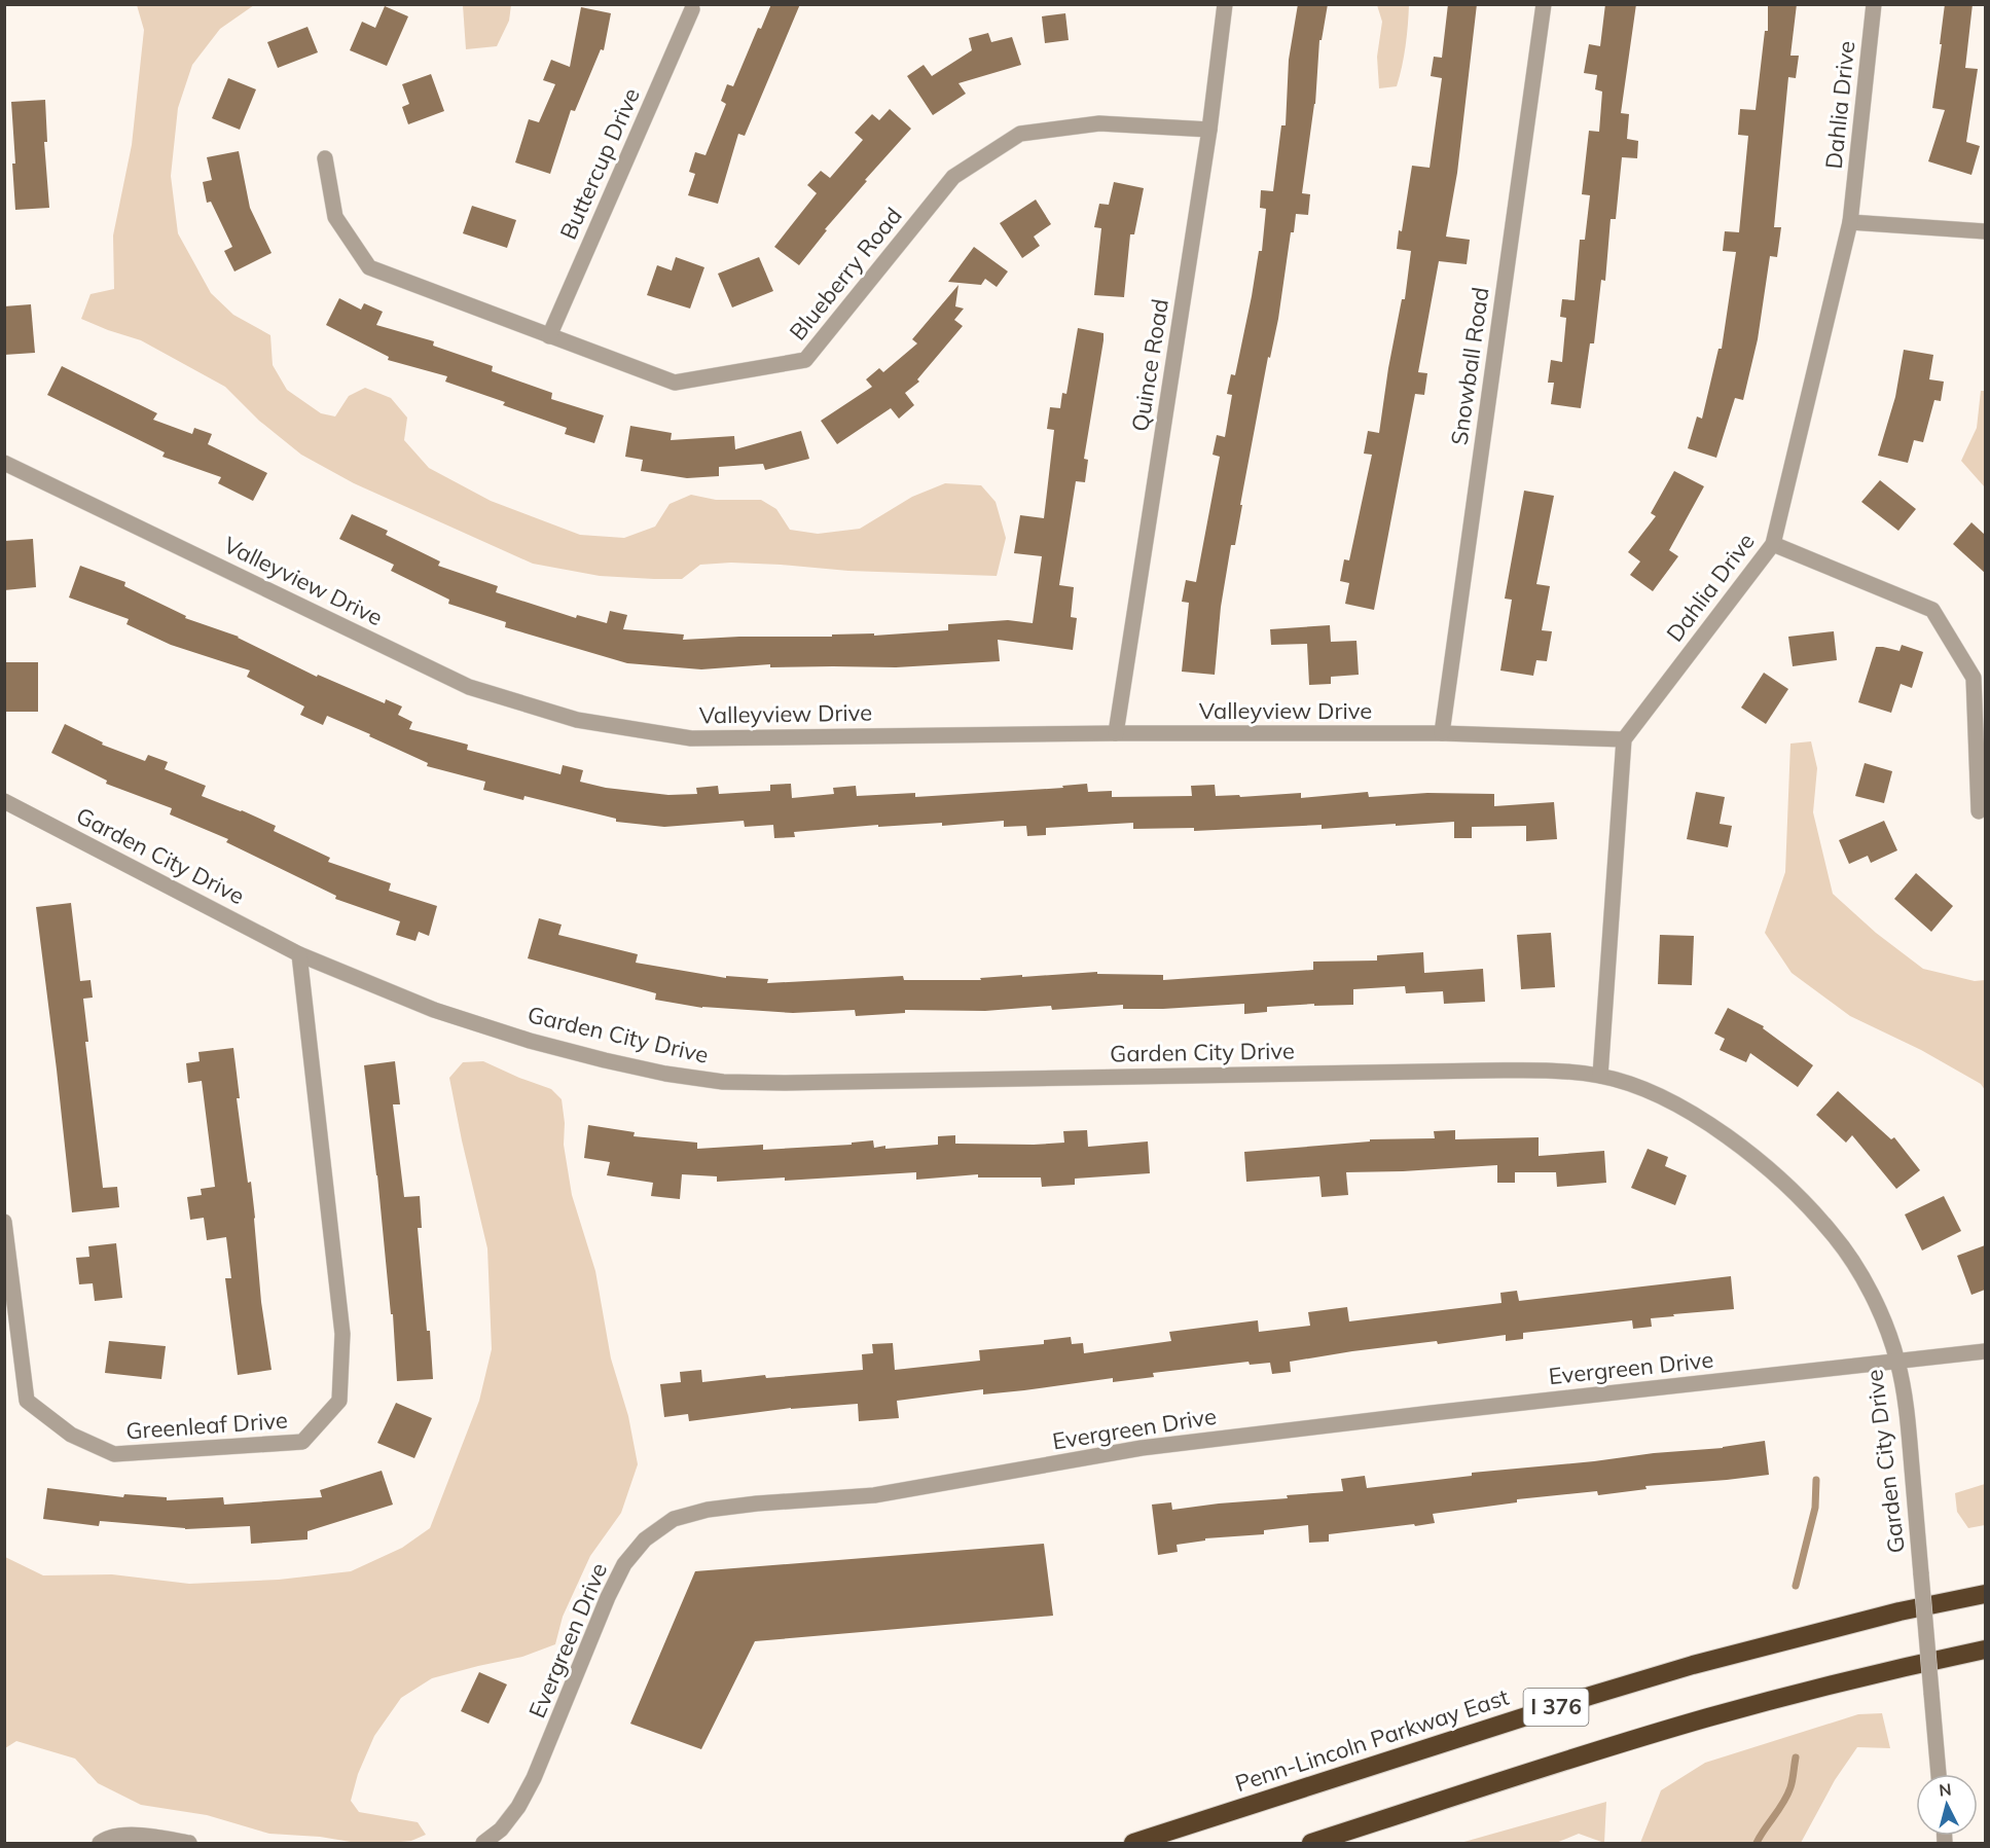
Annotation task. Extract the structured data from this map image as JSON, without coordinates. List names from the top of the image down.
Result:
{
  "streets": {
    "highway": ["I 376", "Penn-Lincoln Parkway East"],
    "street": [
      "Dahlia Drive",
      "Buttercup Drive",
      "Blueberry Road",
      "Quince Road",
      "Snowball Road",
      "Valleyview Drive",
      "Garden City Drive",
      "Evergreen Drive",
      "Greenleaf Drive"
    ]
  },
  "crossings": [
    ["Dahlia Drive", "Valleyview Drive"],
    ["Buttercup Drive", "Blueberry Road"],
    ["Blueberry Road", "Quince Road"],
    ["Quince Road", "Valleyview Drive"],
    ["Snowball Road", "Valleyview Drive"],
    ["Garden City Drive", "Evergreen Drive"],
    ["Garden City Drive", "Greenleaf Drive"]
  ],
  "north": "top"
}
